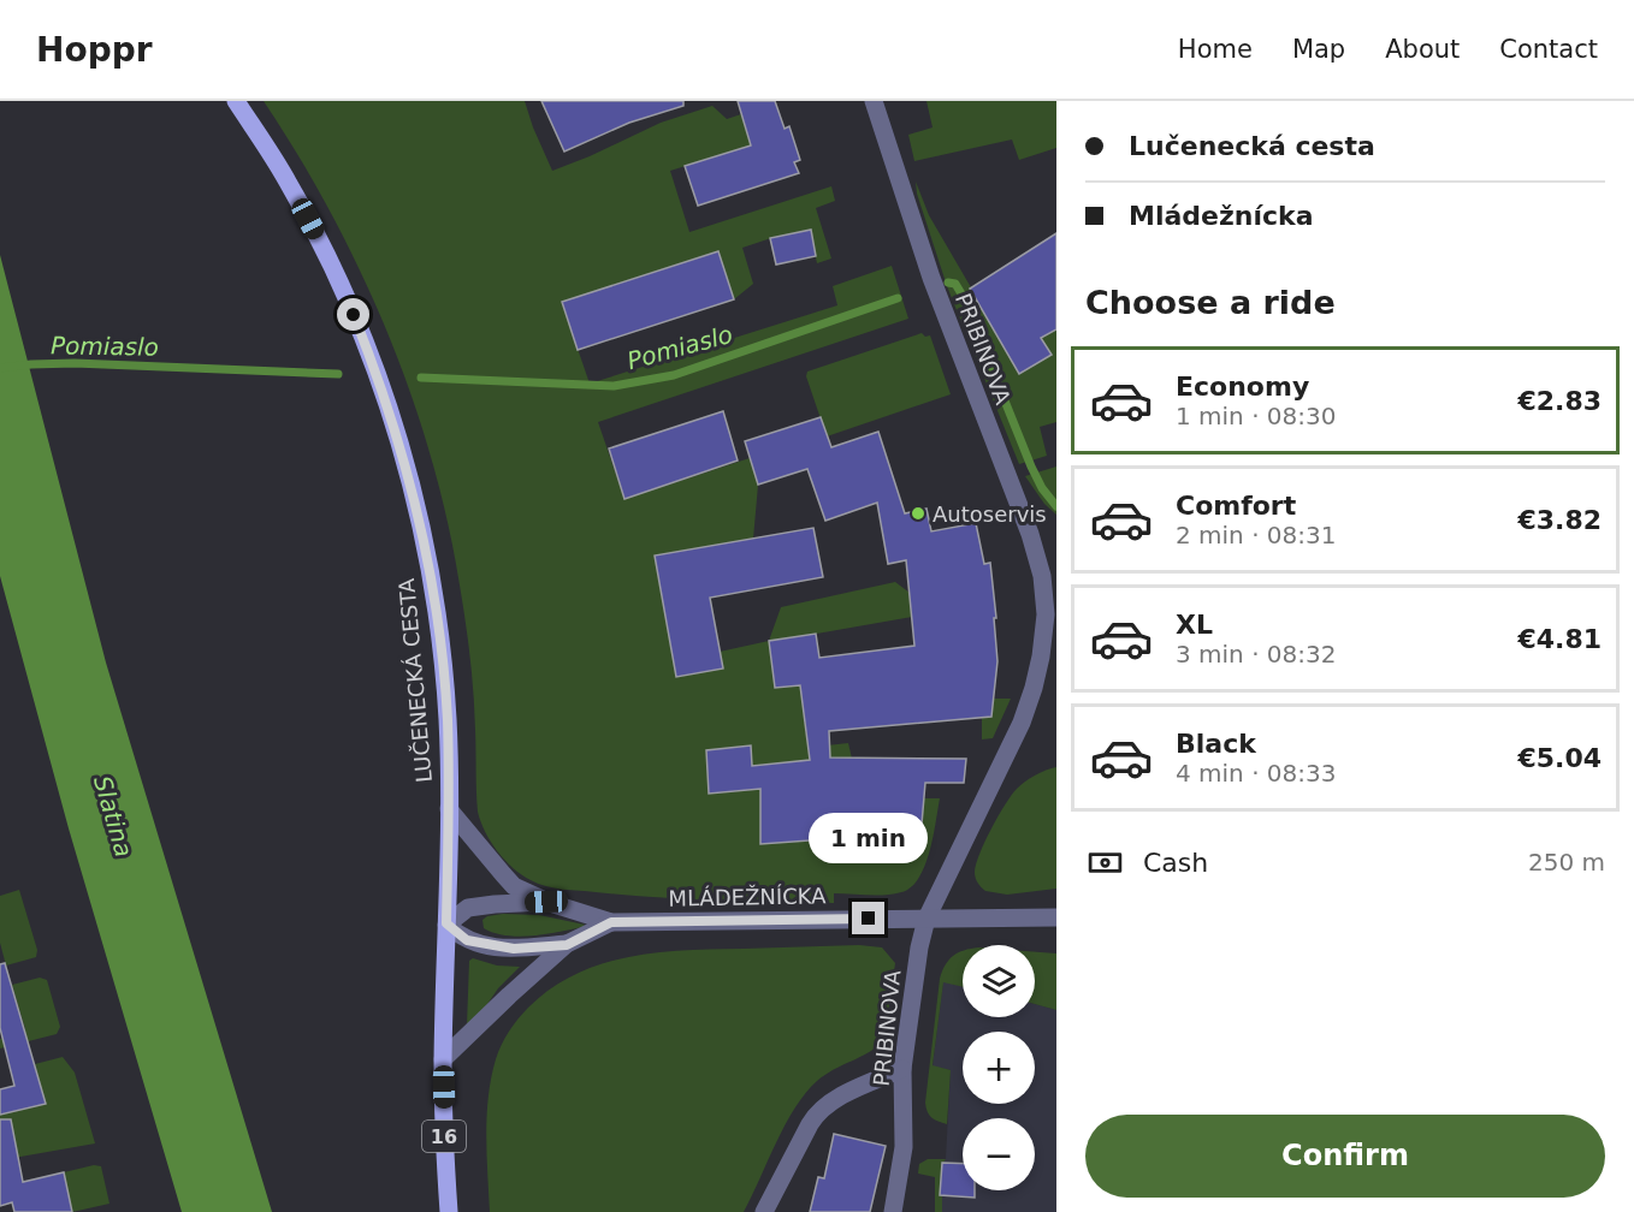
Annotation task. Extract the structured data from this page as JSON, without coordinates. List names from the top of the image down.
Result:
{
  "streets": {
    "main road": ["LUČENECKÁ CESTA", "16"],
    "street": ["PRIBINOVA", "MLÁDEŽNÍCKA"]
  },
  "crossings": [
    ["PRIBINOVA", "MLÁDEŽNÍCKA"]
  ],
  "water": ["Pomiaslo", "Slatina"],
  "places": ["Autoservis"],
  "page": {
    "header": "Hoppr",
    "nav": [
      "Home",
      "Map",
      "About",
      "Contact"
    ],
    "banner": ["Lučenecká cesta", "Mládežnícka"],
    "heading": "Choose a ride",
    "list": [
      {
        "name": "Economy",
        "note": "1 min · 08:30",
        "value": "€2.83"
      },
      {
        "name": "Comfort",
        "note": "2 min · 08:31",
        "value": "€3.82"
      },
      {
        "name": "XL",
        "note": "3 min · 08:32",
        "value": "€4.81"
      },
      {
        "name": "Black",
        "note": "4 min · 08:33",
        "value": "€5.04"
      }
    ],
    "bubble": "1 min",
    "pay": ["Cash", "250 m"],
    "map_buttons": ["+", "−"],
    "buttons": "Confirm"
  }
}
